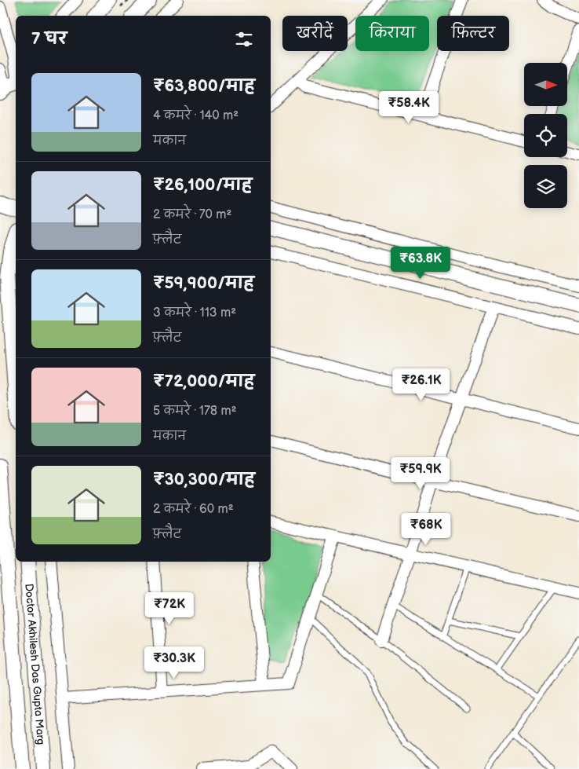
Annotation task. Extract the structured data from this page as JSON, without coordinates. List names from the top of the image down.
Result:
{
  "streets": {
    "street": ["Doctor Akhilesh Das Gupta Marg"]
  },
  "north": "right",
  "page": {
    "chip": ["खरीदें", "किराया", "फ़िल्टर"],
    "heading": "7 घर",
    "list": [
      {
        "name": "₹63,800/माह",
        "note": "4 कमरे · 140 m² · मकान"
      },
      {
        "name": "₹26,100/माह",
        "note": "2 कमरे · 70 m² · फ़्लैट"
      },
      {
        "name": "₹59,900/माह",
        "note": "3 कमरे · 113 m² · फ़्लैट"
      },
      {
        "name": "₹72,000/माह",
        "note": "5 कमरे · 178 m² · मकान"
      },
      {
        "name": "₹30,300/माह",
        "note": "2 कमरे · 60 m² · फ़्लैट"
      }
    ],
    "price": [
      "₹58.4K",
      "₹63.8K",
      "₹26.1K",
      "₹59.9K",
      "₹68K",
      "₹72K",
      "₹30.3K"
    ]
  }
}
